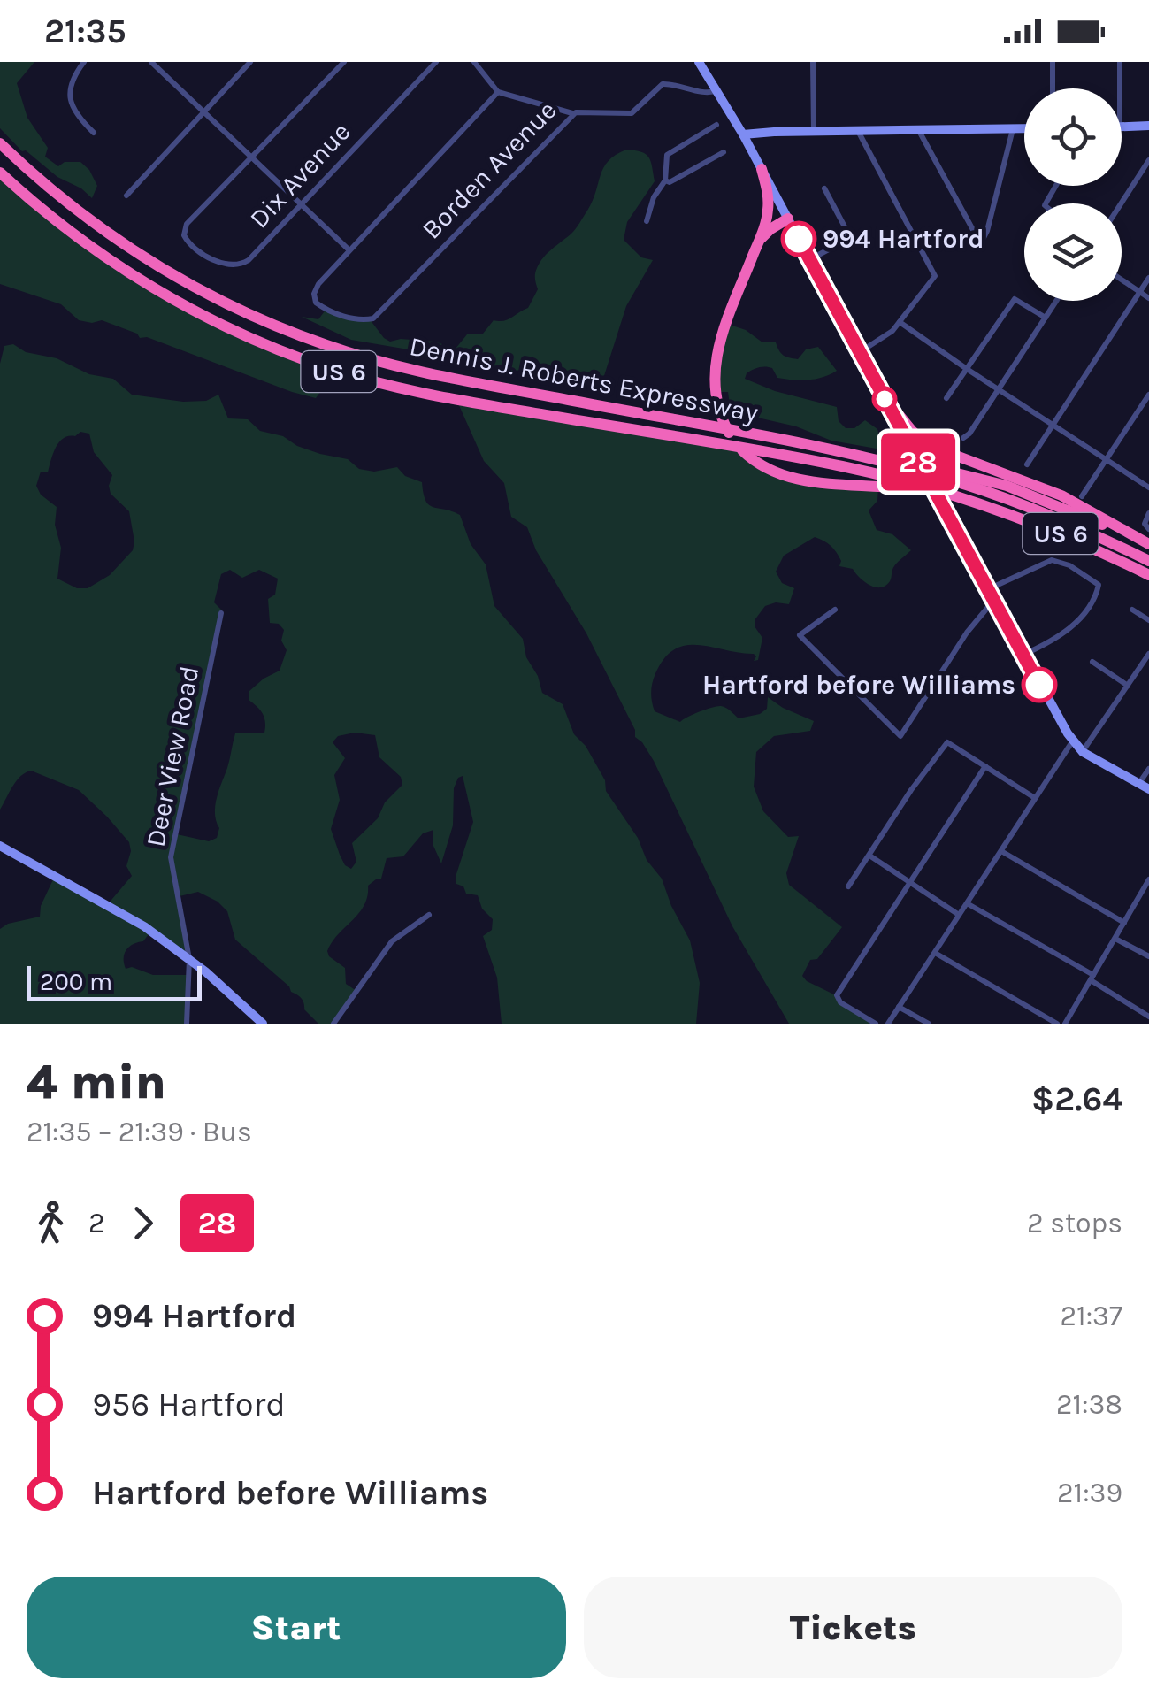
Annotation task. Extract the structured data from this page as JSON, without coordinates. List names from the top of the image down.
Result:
{
  "streets": {
    "highway": ["US 6", "Dennis J. Roberts Expressway"],
    "street": ["Borden Avenue", "Dix Avenue", "Deer View Road"]
  },
  "places": ["994 Hartford", "Hartford before Williams"],
  "lines": ["bus line 28"],
  "scale_bar": "200 m",
  "page": {
    "status": "21:35",
    "on_map": "28",
    "scale": "200 m",
    "heading": ["4 min", "21:35 – 21:39 · Bus", "$2.64"],
    "legs": ["2", "28", "2 stops"],
    "list": [
      {
        "name": "994 Hartford",
        "value": "21:37"
      },
      {
        "name": "956 Hartford",
        "value": "21:38"
      },
      {
        "name": "Hartford before Williams",
        "value": "21:39"
      }
    ],
    "buttons": ["Start", "Tickets"]
  }
}
